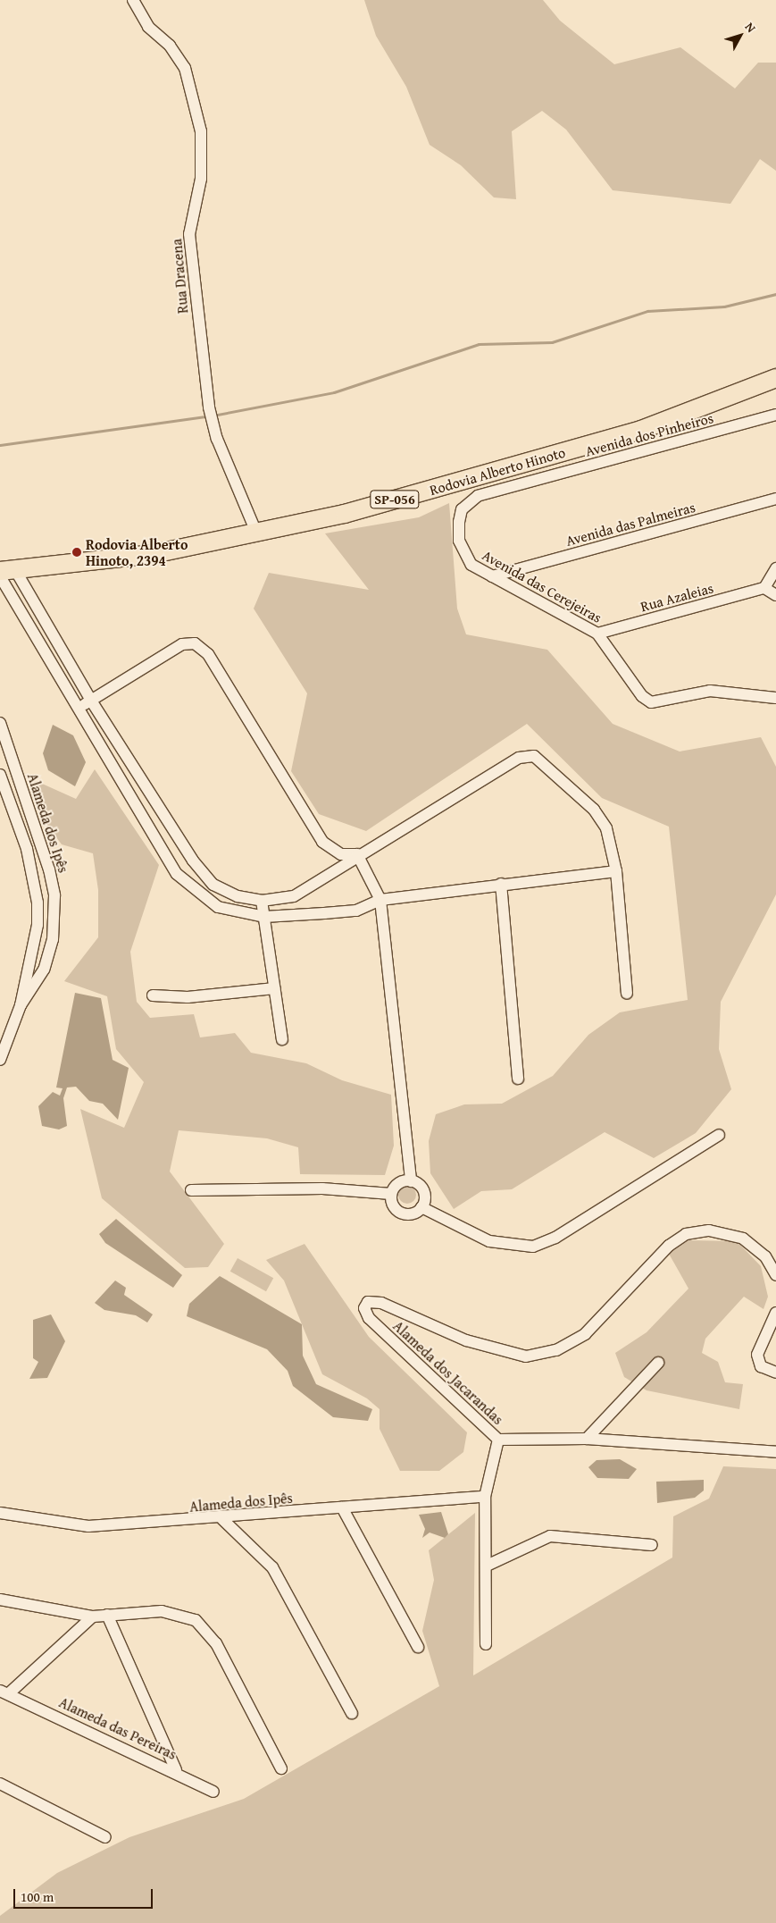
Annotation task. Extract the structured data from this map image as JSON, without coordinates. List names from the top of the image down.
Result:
{
  "streets": {
    "main road": ["Rodovia Alberto Hinoto", "SP-056"],
    "street": [
      "Rua Dracena",
      "Avenida dos Pinheiros",
      "Avenida das Palmeiras",
      "Avenida das Cerejeiras",
      "Rua Azaleias",
      "Alameda dos Ipês",
      "Alameda dos Jacarandas",
      "Alameda das Pereiras"
    ]
  },
  "crossings": [
    ["Rua Dracena", "Rodovia Alberto Hinoto"],
    ["Avenida dos Pinheiros", "Avenida das Cerejeiras"],
    ["Avenida das Palmeiras", "Avenida das Cerejeiras"],
    ["Avenida das Cerejeiras", "Rua Azaleias"]
  ],
  "places": ["Rodovia Alberto Hinoto, 2394"],
  "scale_bar": "100 m",
  "north": "top right"
}
